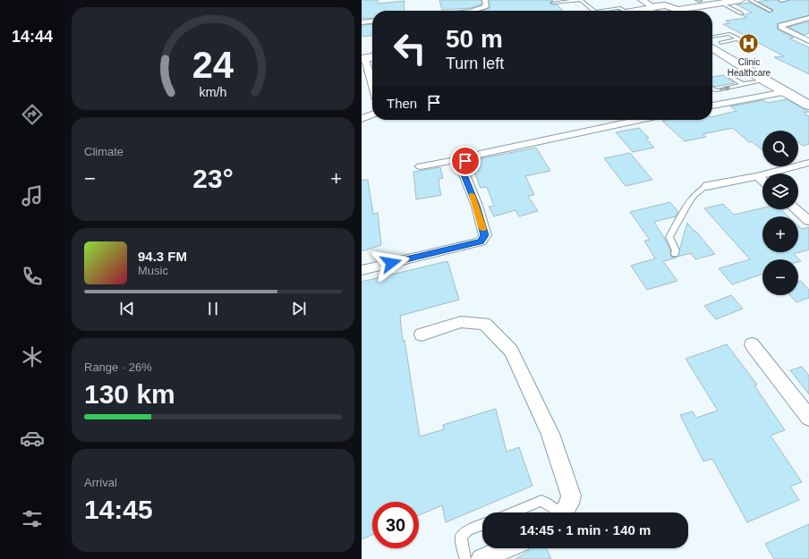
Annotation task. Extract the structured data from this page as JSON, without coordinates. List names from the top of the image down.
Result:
{
  "places": {
    "hospital": ["Clinic Healthcare"]
  },
  "page": {
    "tabs": "14:44",
    "turn": ["50 m", "Turn left"],
    "then": "Then",
    "tile": [
      "Climate",
      ["Range · 26%", "130 km"],
      ["Arrival", "14:45"]
    ],
    "map_buttons": ["+", "−"],
    "heat": ["−", "23°", "+"],
    "song": ["94.3 FM", "Music"],
    "limit": "30",
    "trip": "14:45 · 1 min · 140 m",
    "gauge": ["24", "km/h"]
  }
}
